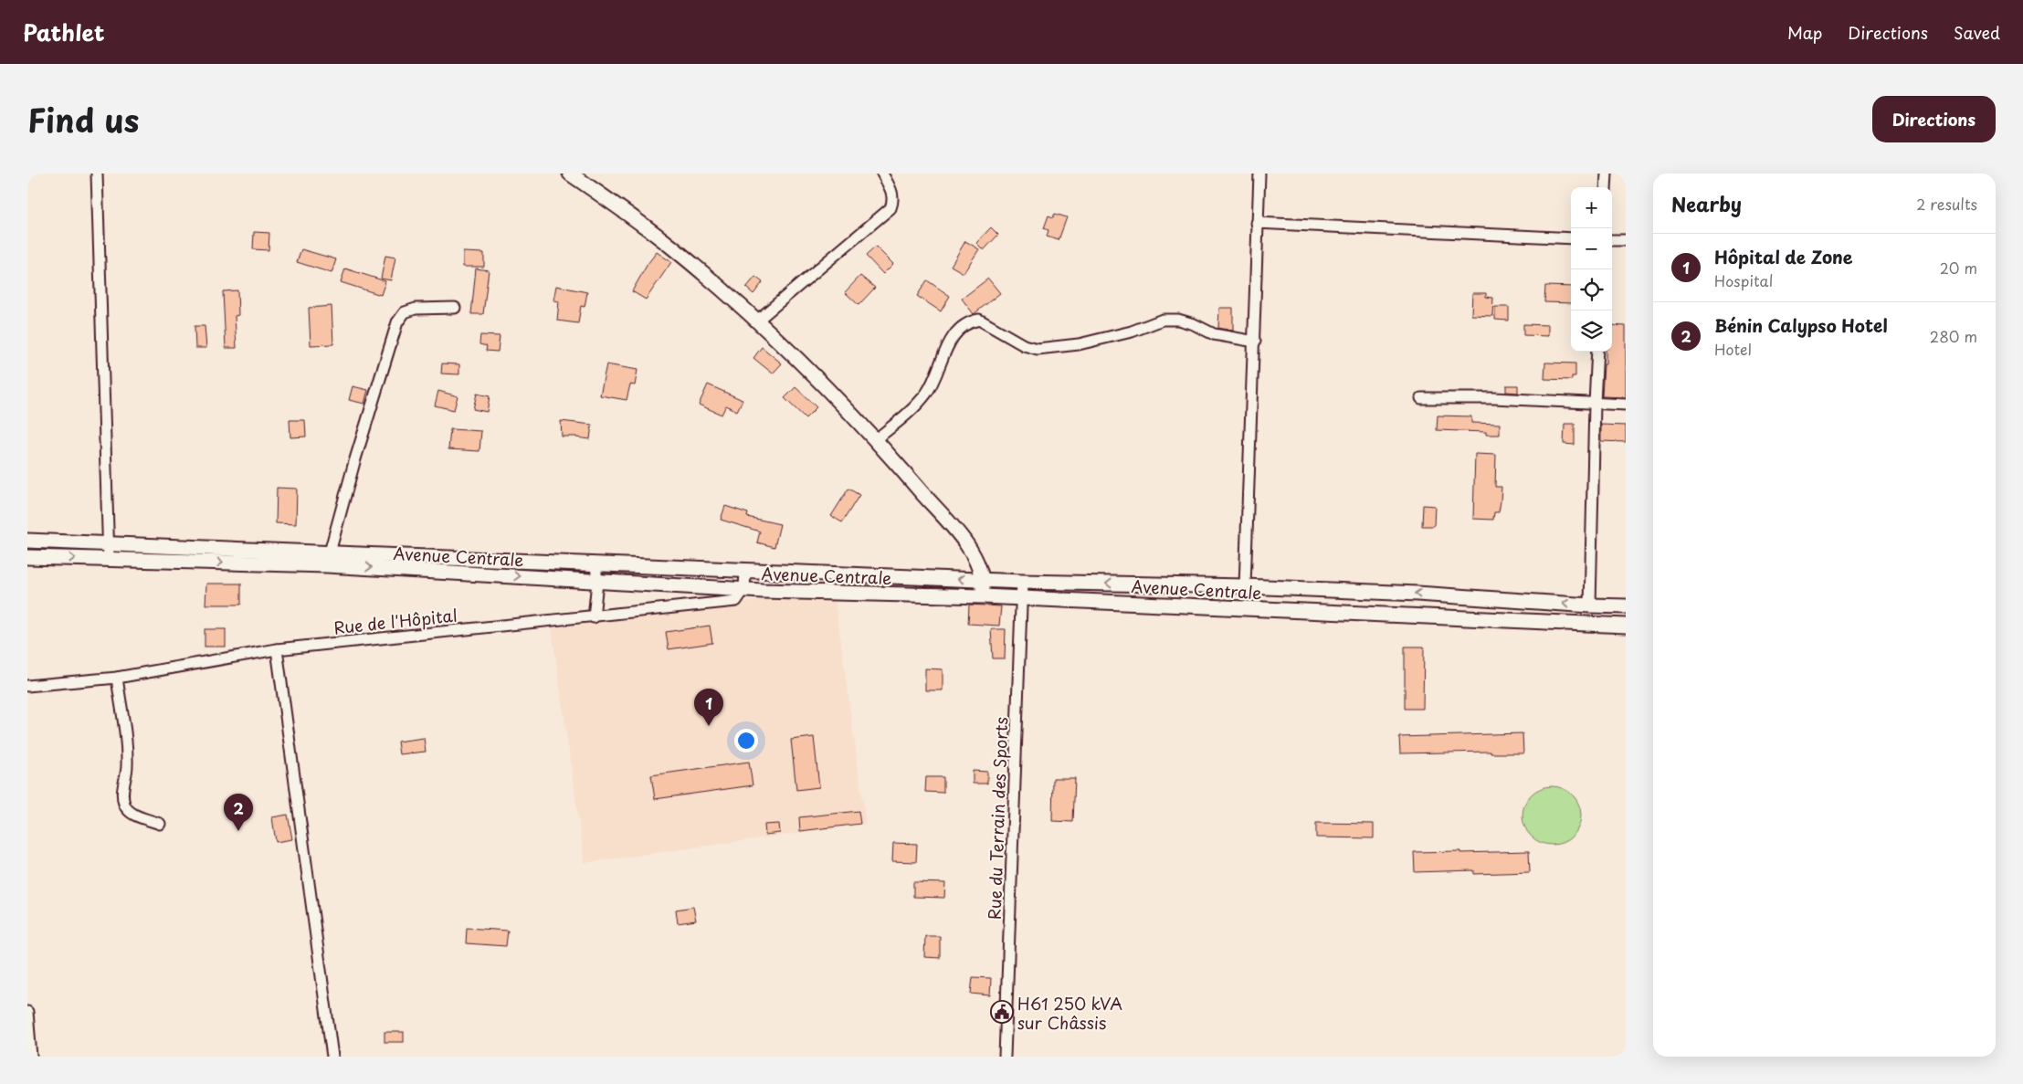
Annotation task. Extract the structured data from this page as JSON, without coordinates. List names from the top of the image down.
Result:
{
  "streets": {
    "street": ["Avenue Centrale", "Rue de l'Hôpital", "Rue du Terrain des Sports"]
  },
  "crossings": [
    ["Avenue Centrale", "Rue de l'Hôpital"],
    ["Avenue Centrale", "Rue du Terrain des Sports"]
  ],
  "places": {
    "public building": ["H61 250 kVA sur Châssis"]
  },
  "page": {
    "header": "Pathlet",
    "nav": ["Map", "Directions", "Saved"],
    "title": "Find us",
    "buttons": "Directions",
    "heading": ["Nearby", "2 results"],
    "map_buttons": ["+", "−"],
    "list": [
      {
        "mark": "1",
        "name": "Hôpital de Zone",
        "note": "Hospital",
        "value": "20 m"
      },
      {
        "mark": "2",
        "name": "Bénin Calypso Hotel",
        "note": "Hotel",
        "value": "280 m"
      }
    ],
    "pins": ["1", "2"]
  }
}
